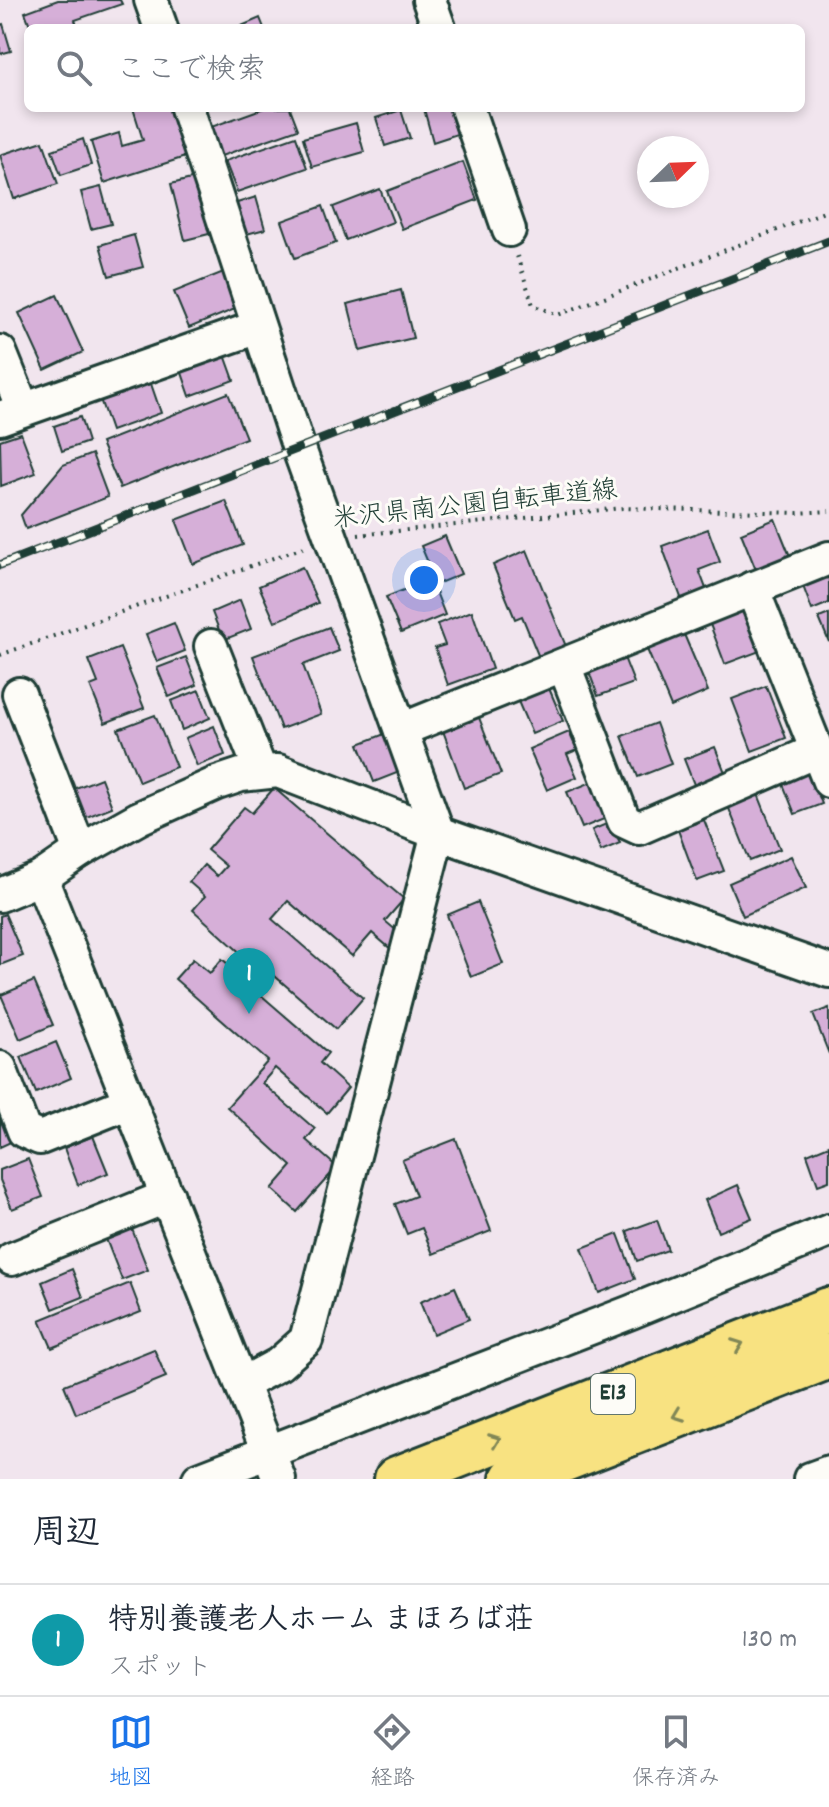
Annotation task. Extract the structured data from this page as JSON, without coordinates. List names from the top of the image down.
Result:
{
  "streets": {
    "highway": ["E13"],
    "path": ["米沢県南公園自転車道線"]
  },
  "north": "top right",
  "page": {
    "search": "ここで検索",
    "pins": "1",
    "heading": "周辺",
    "list": [
      {
        "mark": "1",
        "name": "特別養護老人ホーム まほろば荘",
        "note": "スポット",
        "value": "130 m"
      }
    ],
    "nav": ["地図", "経路", "保存済み"]
  }
}
